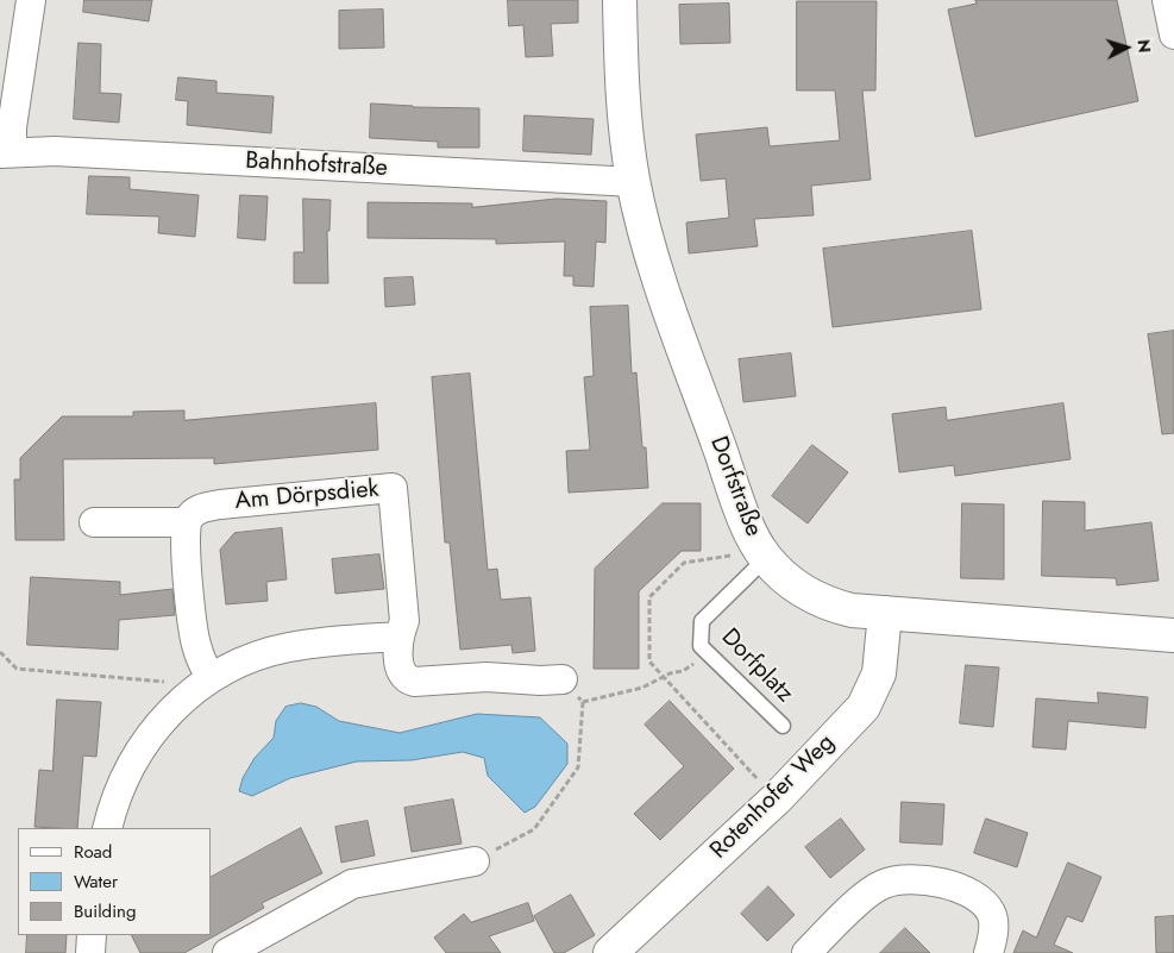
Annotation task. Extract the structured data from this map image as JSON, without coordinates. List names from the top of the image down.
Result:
{
  "streets": {
    "street": [
      "Bahnhofstraße",
      "Dorfstraße",
      "Am Dörpsdiek",
      "Rotenhofer Weg"
    ],
    "lane": ["Dorfplatz"]
  },
  "crossings": [
    ["Bahnhofstraße", "Dorfstraße"],
    ["Dorfstraße", "Dorfplatz"],
    ["Dorfstraße", "Rotenhofer Weg"]
  ],
  "legend": ["Road", "Water", "Building"],
  "north": "right"
}
